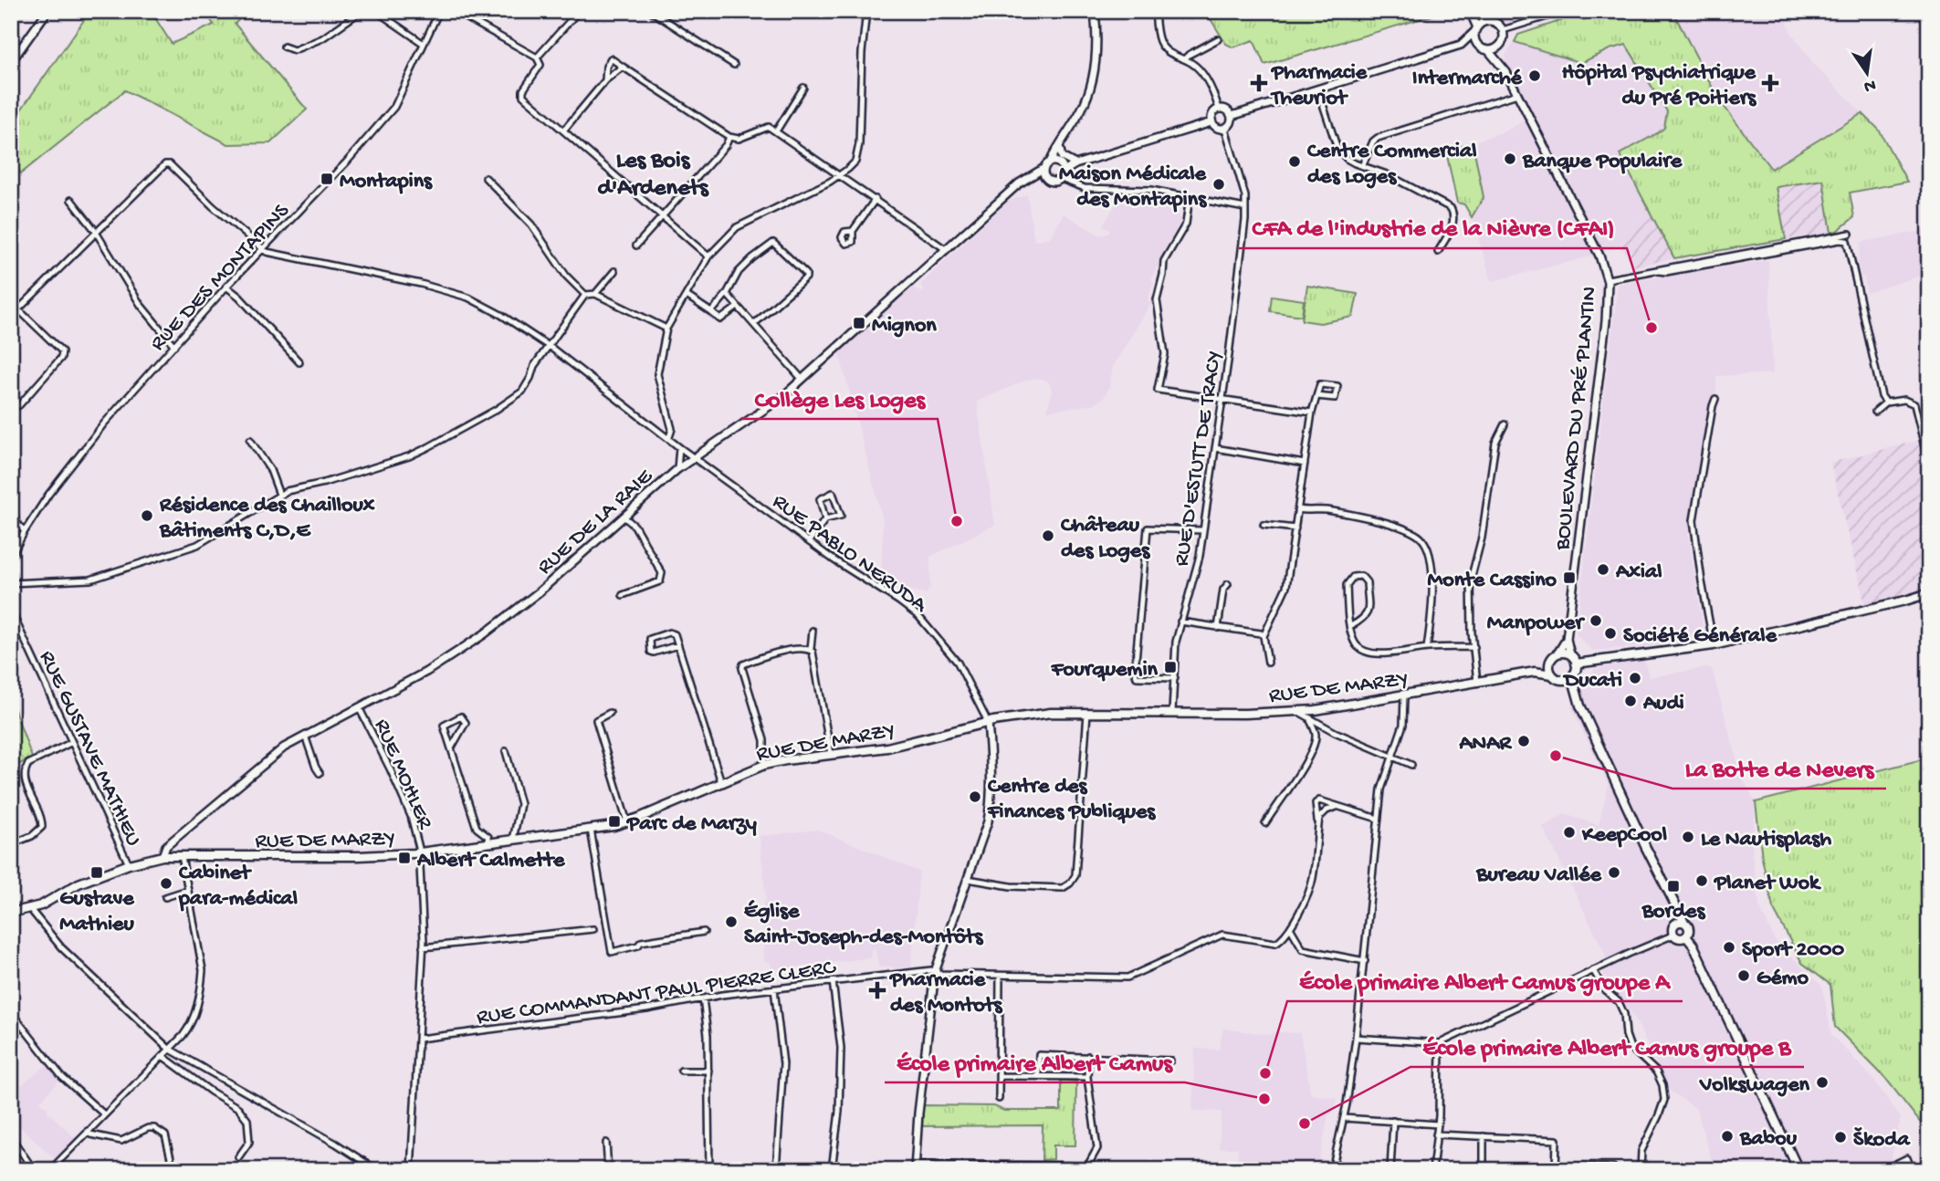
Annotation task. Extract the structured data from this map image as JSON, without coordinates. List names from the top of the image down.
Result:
{
  "streets": {
    "main road": ["RUE DE MARZY"],
    "street": [
      "RUE DES MONTAPINS",
      "BOULEVARD DU PRÉ PLANTIN",
      "RUE D'ESTUTT DE TRACY",
      "RUE DE LA RAIE",
      "RUE PABLO NERUDA",
      "RUE GUSTAVE MATHIEU",
      "RUE MOHLER",
      "RUE COMMANDANT PAUL PIERRE CLERC"
    ]
  },
  "crossings": [
    ["RUE DES MONTAPINS", "RUE PABLO NERUDA"],
    ["BOULEVARD DU PRÉ PLANTIN", "RUE DE MARZY"],
    ["RUE D'ESTUTT DE TRACY", "RUE DE MARZY"],
    ["RUE DE LA RAIE", "RUE PABLO NERUDA"],
    ["RUE DE LA RAIE", "RUE DE MARZY"],
    ["RUE DE LA RAIE", "RUE MOHLER"],
    ["RUE PABLO NERUDA", "RUE DE MARZY"],
    ["RUE DE MARZY", "RUE GUSTAVE MATHIEU"],
    ["RUE DE MARZY", "RUE MOHLER"],
    ["RUE MOHLER", "RUE COMMANDANT PAUL PIERRE CLERC"]
  ],
  "districts": ["Les Bois d'Ardenets"],
  "places": {
    "other": [
      "Intermarché",
      "Banque Populaire",
      "Centre Commercial des Loges",
      "Maison Médicale des Montapins",
      "CFA de l'industrie de la Nièvre (CFAI)",
      "Résidence des Chailloux Bâtiments C,D,E",
      "Collège Les Loges",
      "Château des Loges",
      "Axial",
      "Manpower",
      "Société Générale",
      "Ducati",
      "Audi",
      "ANAR",
      "La Botte de Nevers",
      "Centre des Finances Publiques",
      "KeepCool",
      "Le Nautisplash",
      "Bureau Vallée",
      "Planet Wok",
      "Cabinet para-médical",
      "Église Saint-Joseph-des-Montôts",
      "Sport 2000",
      "Gémo",
      "École primaire Albert Camus groupe A",
      "Volkswagen",
      "École primaire Albert Camus",
      "École primaire Albert Camus groupe B",
      "Babou",
      "Škoda"
    ],
    "health": ["Pharmacie Theuriot", "Hôpital Psychiatrique du Pré Poitiers", "Pharmacie des Montots"],
    "transit": [
      "Montapins",
      "Mignon",
      "Monte Cassino",
      "Fourquemin",
      "Parc de Marzy",
      "Albert Calmette",
      "Gustave Mathieu",
      "Bordes"
    ]
  },
  "north": "bottom"
}
